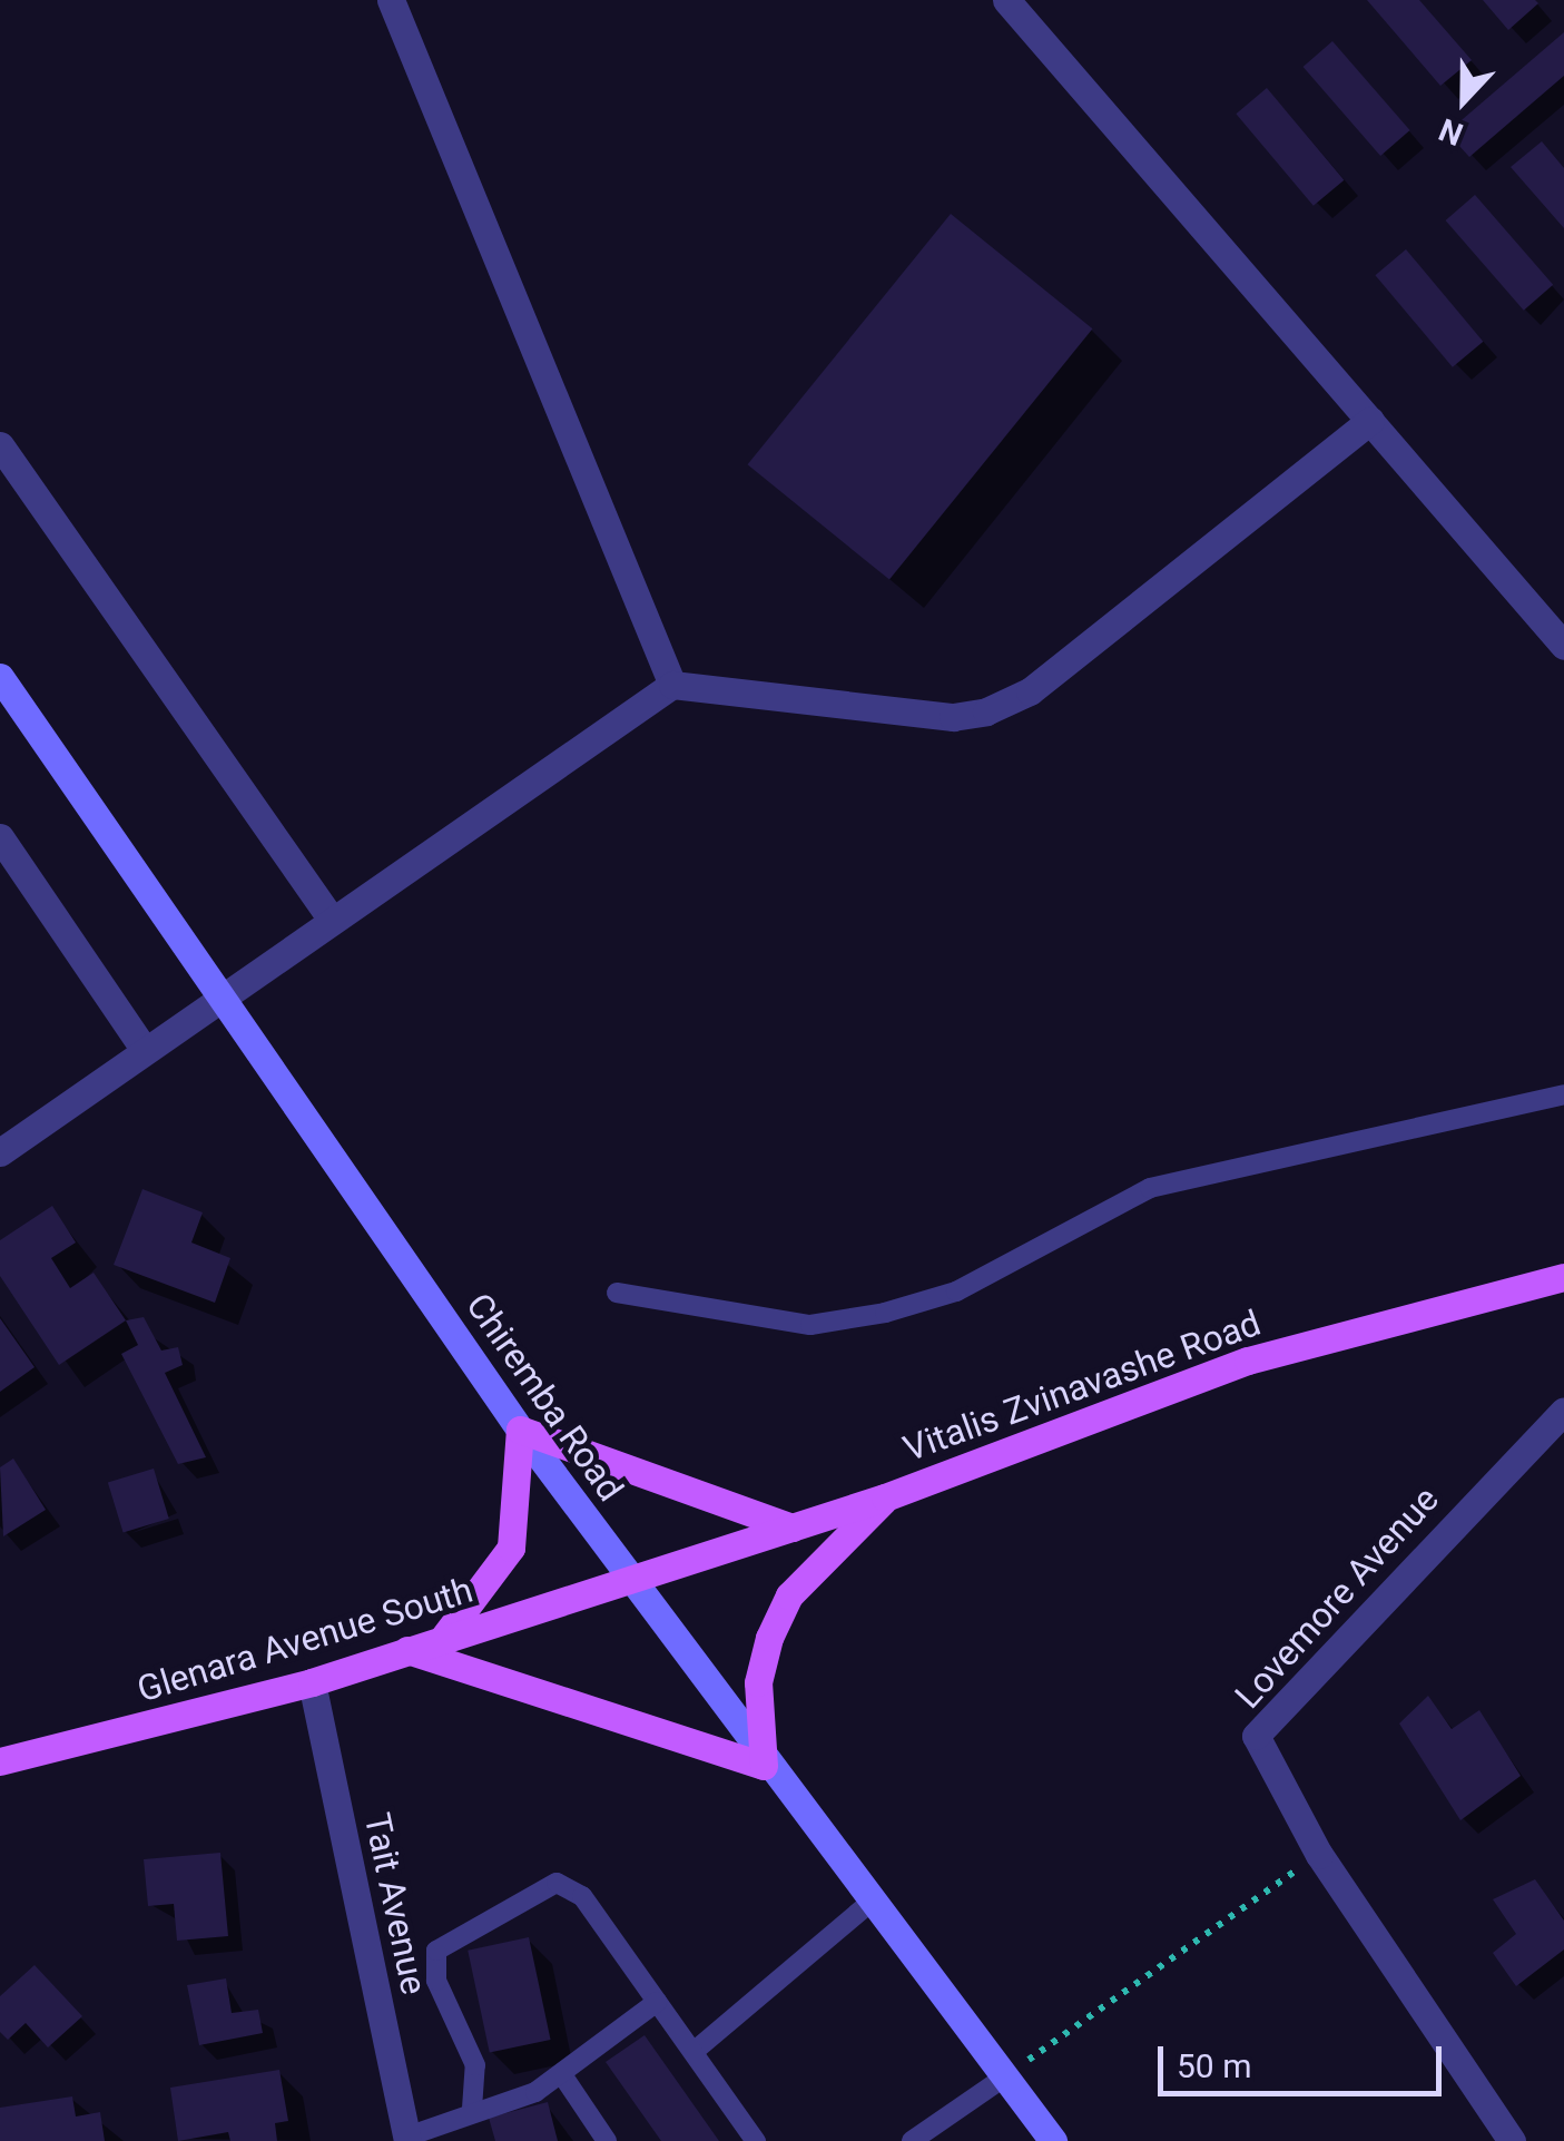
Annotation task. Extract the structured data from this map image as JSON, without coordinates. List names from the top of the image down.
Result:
{
  "streets": {
    "main road": ["Vitalis Zvinavashe Road", "Chiremba Road", "Glenara Avenue South"],
    "street": ["Lovemore Avenue", "Tait Avenue"]
  },
  "crossings": [
    ["Vitalis Zvinavashe Road", "Chiremba Road"],
    ["Vitalis Zvinavashe Road", "Glenara Avenue South"],
    ["Chiremba Road", "Glenara Avenue South"],
    ["Glenara Avenue South", "Tait Avenue"]
  ],
  "scale_bar": "50 m",
  "north": "bottom"
}
